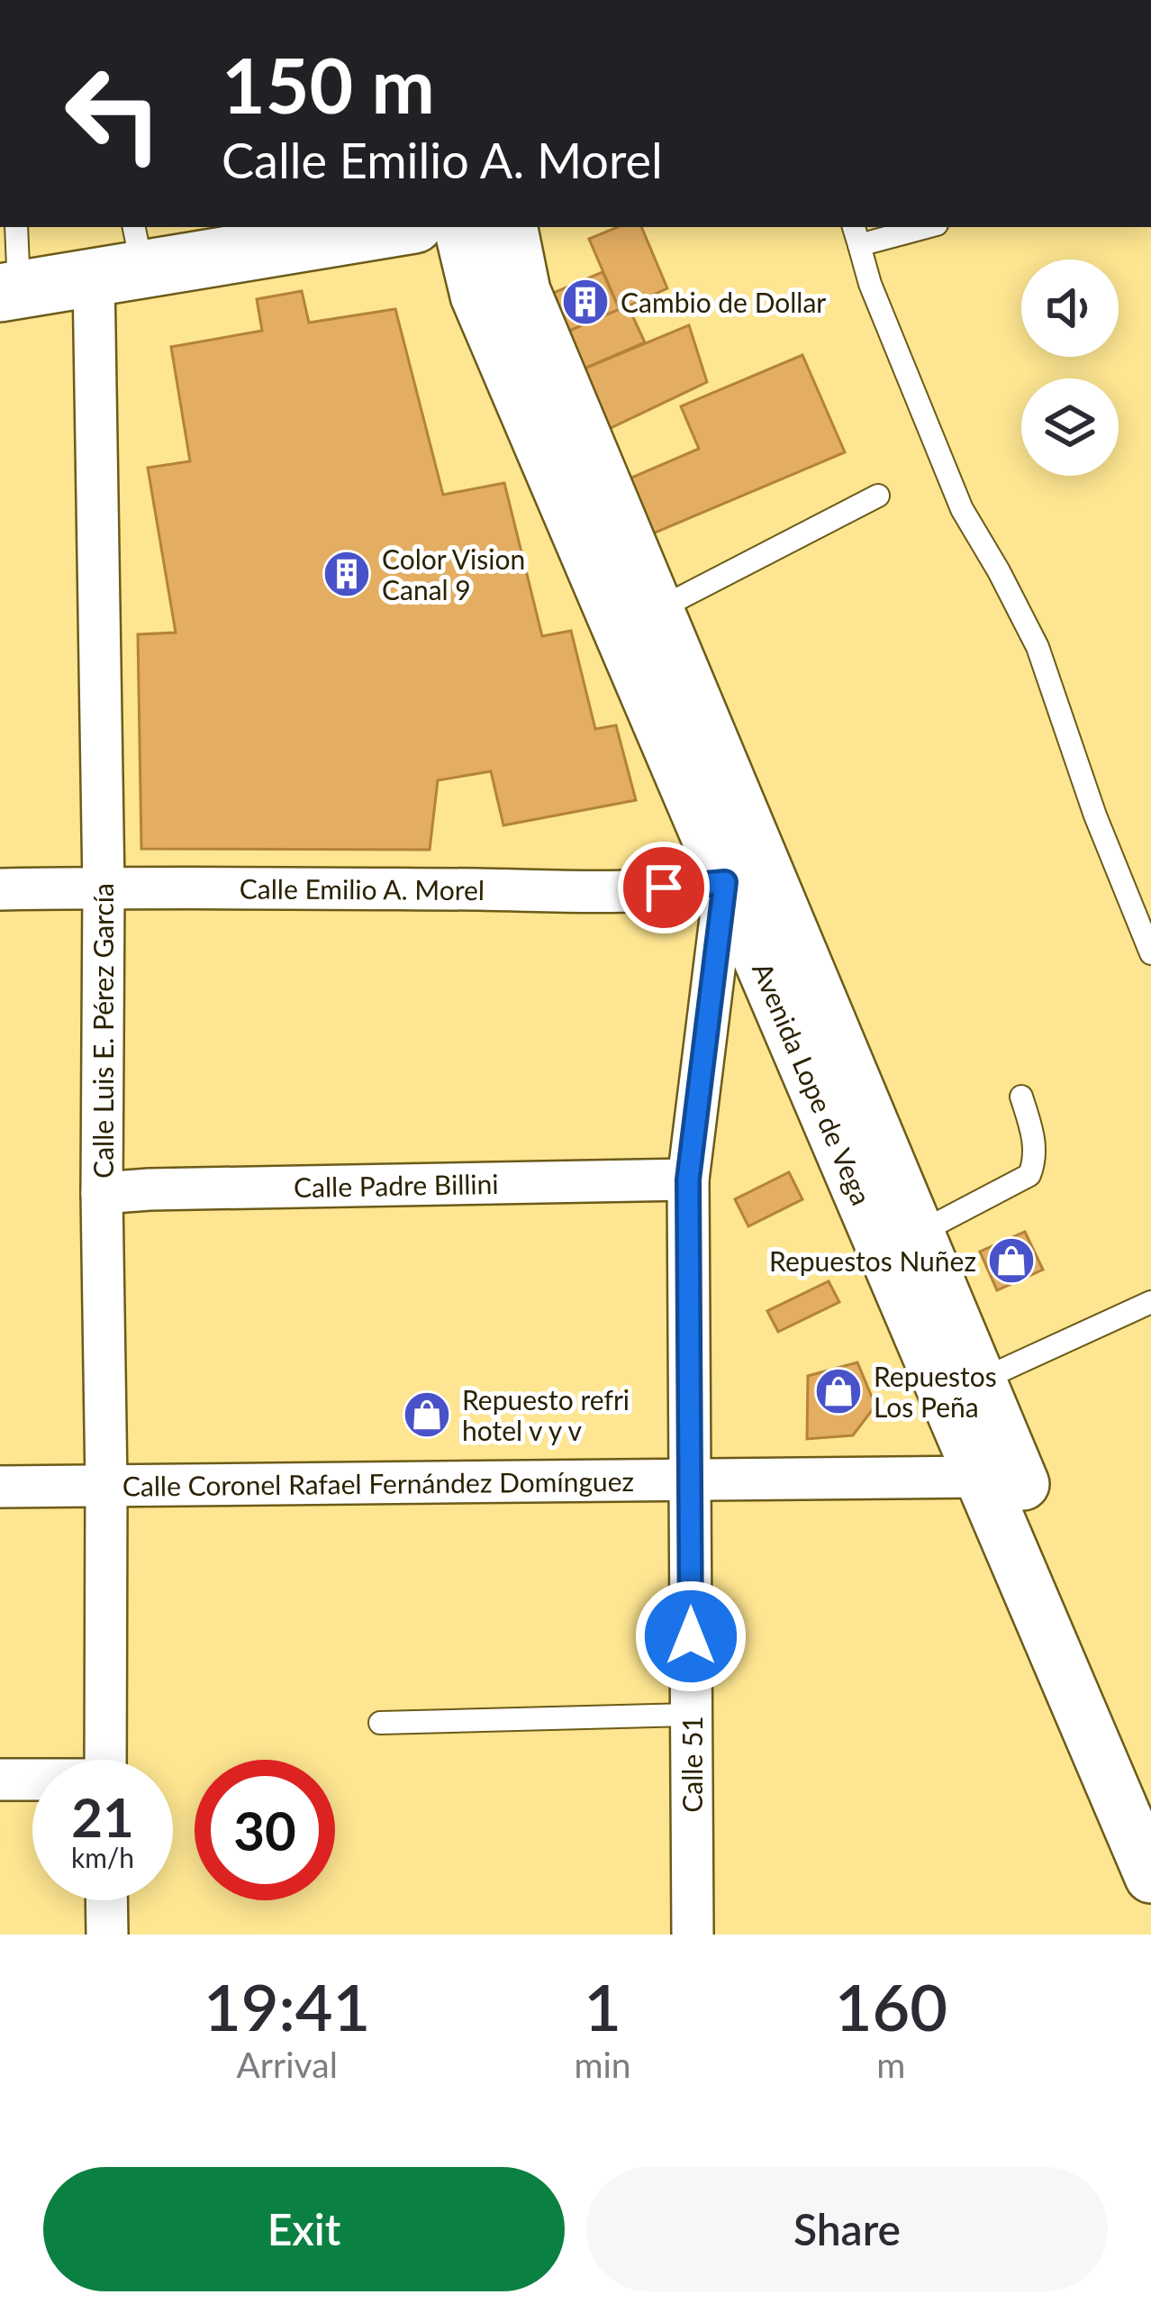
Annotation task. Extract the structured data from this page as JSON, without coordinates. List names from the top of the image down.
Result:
{
  "streets": {
    "street": [
      "Calle Emilio A. Morel",
      "Calle Luis E. Pérez García",
      "Avenida Lope de Vega",
      "Calle Padre Billini",
      "Calle Coronel Rafael Fernández Domínguez",
      "Calle 51"
    ]
  },
  "crossings": [
    ["Calle Emilio A. Morel", "Calle Luis E. Pérez García"],
    ["Calle Emilio A. Morel", "Avenida Lope de Vega"],
    ["Calle Emilio A. Morel", "Calle 51"],
    ["Calle Luis E. Pérez García", "Calle Padre Billini"],
    ["Calle Luis E. Pérez García", "Calle Coronel Rafael Fernández Domínguez"],
    ["Avenida Lope de Vega", "Calle Coronel Rafael Fernández Domínguez"],
    ["Avenida Lope de Vega", "Calle 51"],
    ["Calle Padre Billini", "Calle 51"],
    ["Calle Coronel Rafael Fernández Domínguez", "Calle 51"]
  ],
  "places": {
    "building": ["Cambio de Dollar", "Color Vision Canal 9"],
    "shop": ["Repuestos Nuñez", "Repuestos Los Peña", "Repuesto refri hotel v y v"]
  },
  "page": {
    "turn": ["150 m", "Calle Emilio A. Morel"],
    "speed": "21 km/h",
    "limit": "30",
    "eta": [
      "19:41",
      "Arrival",
      "1",
      "min",
      "160",
      "m"
    ],
    "buttons": ["Exit", "Share"]
  }
}
